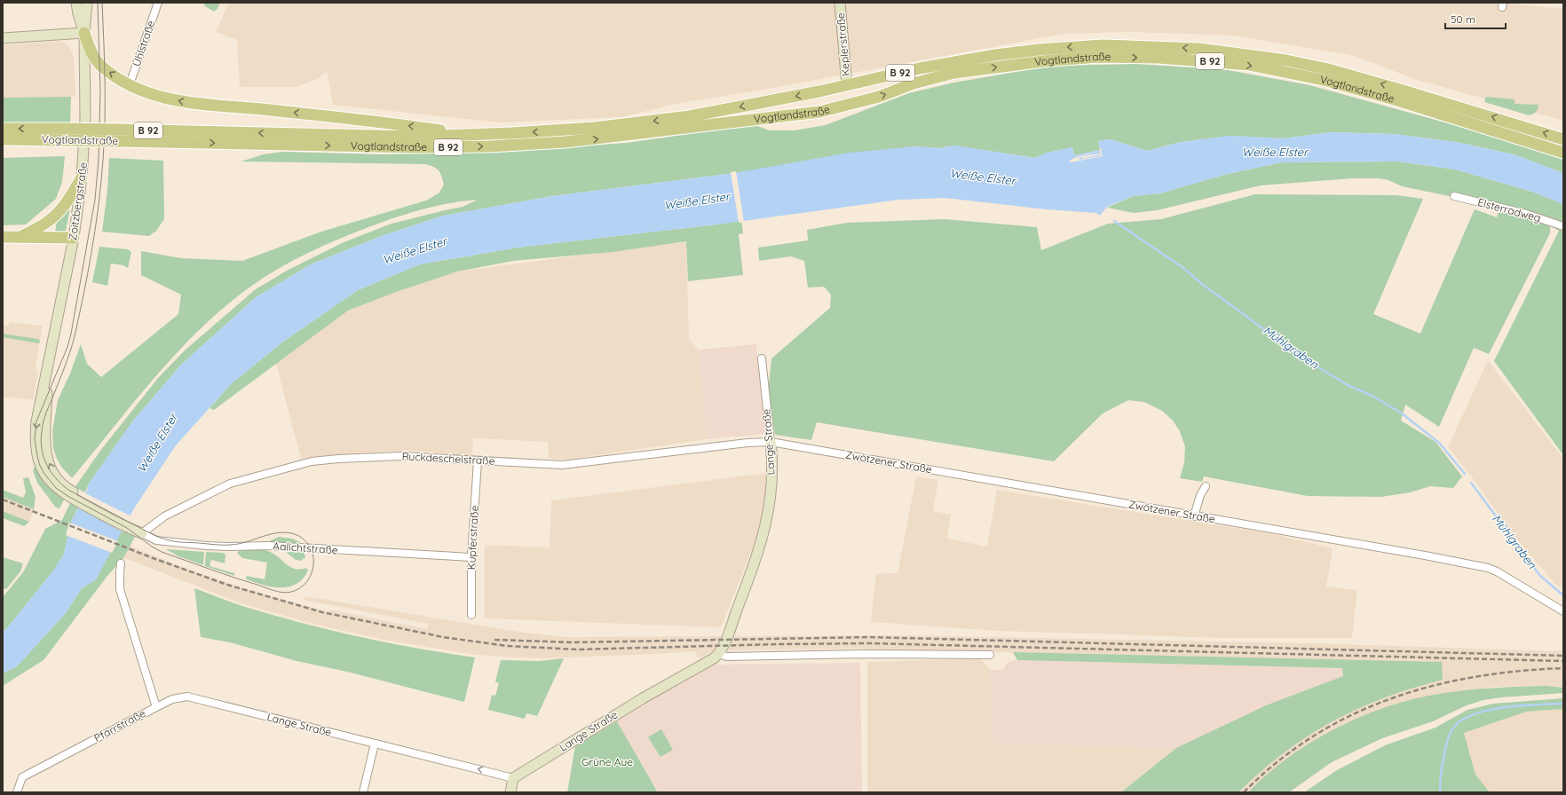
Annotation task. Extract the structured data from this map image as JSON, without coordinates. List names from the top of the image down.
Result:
{
  "streets": {
    "main road": [
      "Keplerstraße",
      "Vogtlandstraße",
      "B 92",
      "Zoitzbergstraße",
      "Lange Straße"
    ],
    "street": [
      "Uhlstraße",
      "Elsterradweg",
      "Ruckdeschelstraße",
      "Zwötzener Straße",
      "Kupferstraße",
      "Aalichtstraße",
      "Pfarrstraße"
    ]
  },
  "crossings": [
    ["Keplerstraße", "Vogtlandstraße"],
    ["Lange Straße", "Ruckdeschelstraße"],
    ["Lange Straße", "Zwötzener Straße"],
    ["Lange Straße", "Pfarrstraße"],
    ["Ruckdeschelstraße", "Zwötzener Straße"],
    ["Ruckdeschelstraße", "Kupferstraße"],
    ["Ruckdeschelstraße", "Aalichtstraße"],
    ["Kupferstraße", "Aalichtstraße"]
  ],
  "water": ["Weiße Elster", "Mühlgraben"],
  "parks": ["Grüne Aue"],
  "scale_bar": "50 m"
}
